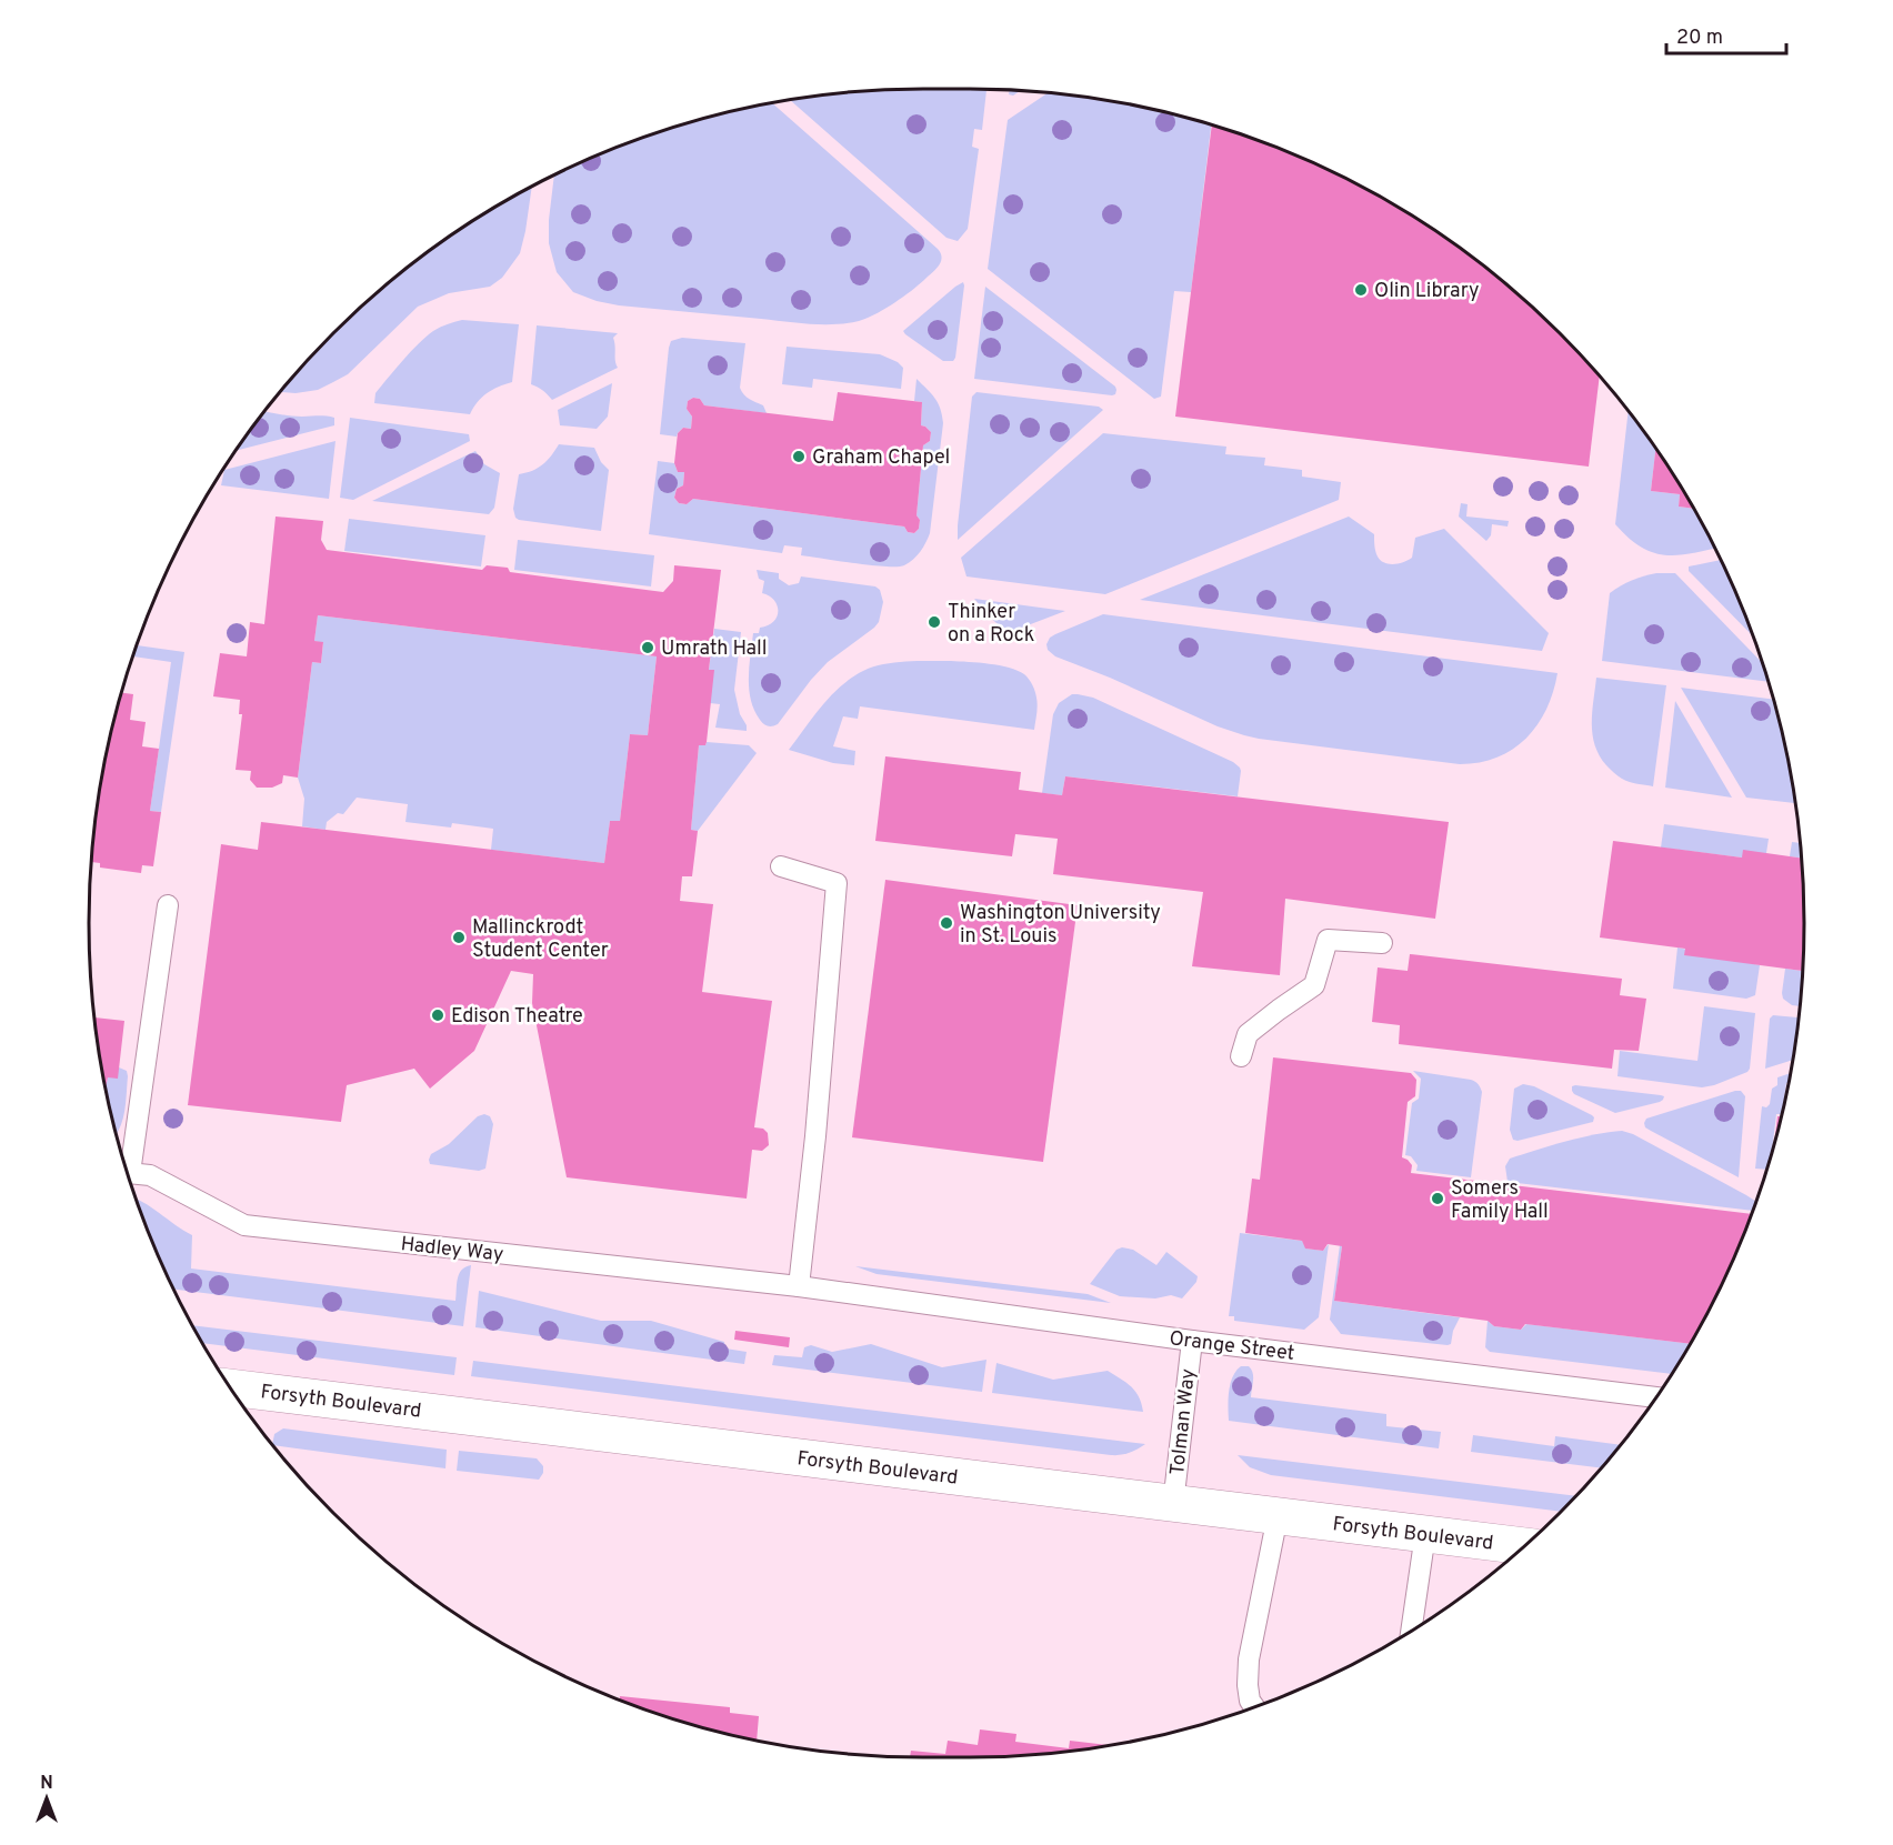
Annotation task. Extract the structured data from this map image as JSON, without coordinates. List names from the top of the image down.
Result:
{
  "streets": {
    "main road": ["Forsyth Boulevard"],
    "lane": ["Hadley Way", "Orange Street", "Tolman Way"]
  },
  "crossings": [
    ["Hadley Way", "Orange Street"],
    ["Orange Street", "Tolman Way"],
    ["Forsyth Boulevard", "Tolman Way"]
  ],
  "places": [
    "Olin Library",
    "Graham Chapel",
    "Thinker on a Rock",
    "Umrath Hall",
    "Washington University in St. Louis",
    "Mallinckrodt Student Center",
    "Edison Theatre",
    "Somers Family Hall"
  ],
  "scale_bar": "20 m",
  "north": "top"
}
